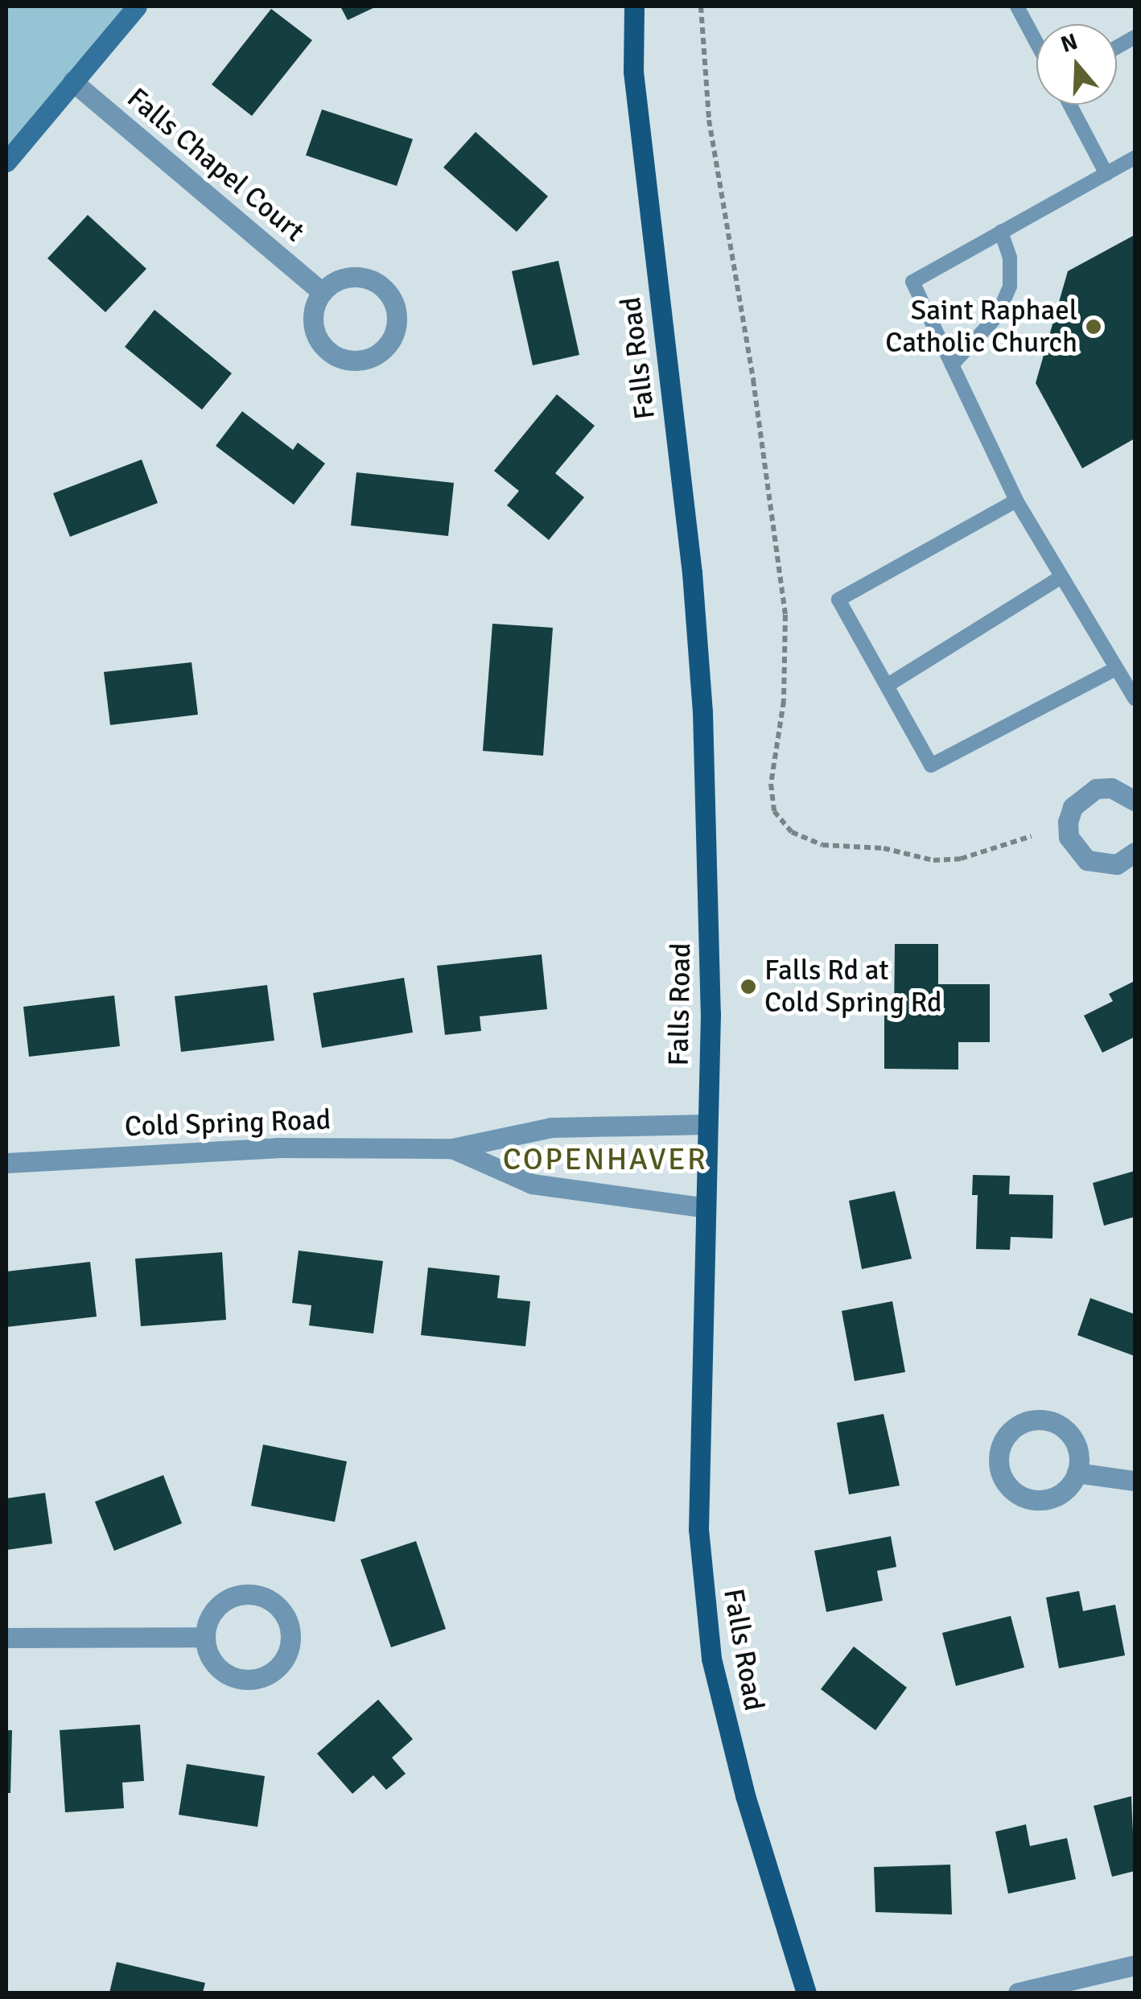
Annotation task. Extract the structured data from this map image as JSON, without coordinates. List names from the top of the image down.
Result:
{
  "streets": {
    "main road": ["Falls Road"],
    "street": ["Falls Chapel Court", "Cold Spring Road"]
  },
  "crossings": [
    ["Falls Road", "Cold Spring Road"]
  ],
  "districts": ["COPENHAVER"],
  "places": ["Saint Raphael Catholic Church", "Falls Rd at Cold Spring Rd"],
  "north": "top"
}
